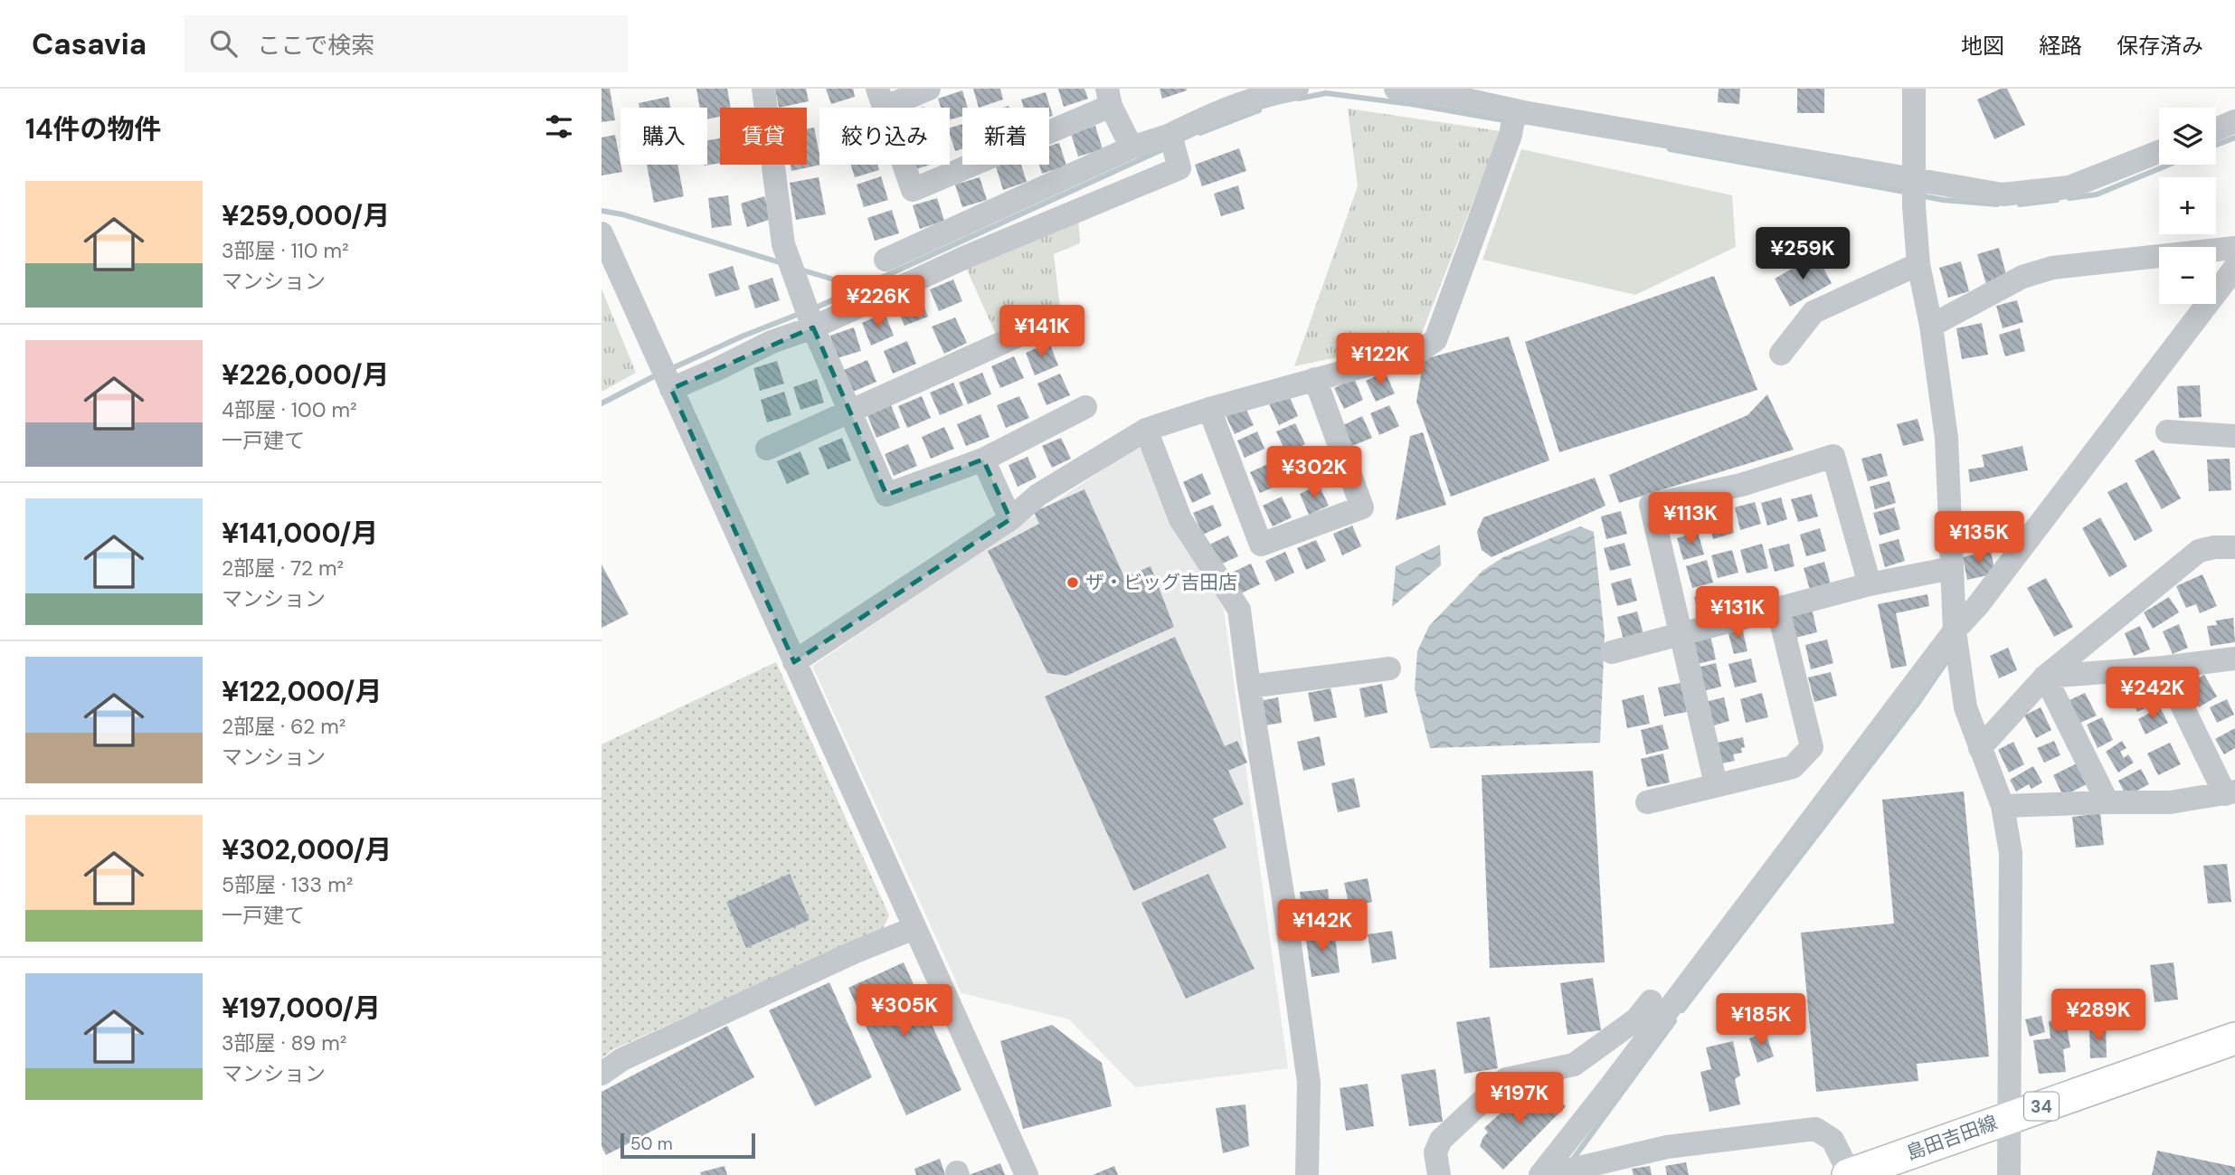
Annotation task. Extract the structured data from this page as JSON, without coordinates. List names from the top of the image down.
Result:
{
  "streets": {
    "main road": ["34", "島田吉田線"]
  },
  "places": ["ザ・ビッグ吉田店"],
  "scale_bar": "50 m",
  "page": {
    "header": "Casavia",
    "search": "ここで検索",
    "nav": ["地図", "経路", "保存済み"],
    "heading": "14件の物件",
    "map_buttons": ["+", "−"],
    "chip": [
      "購入",
      "賃貸",
      "絞り込み",
      "新着"
    ],
    "list": [
      {
        "name": "¥259,000/月",
        "note": "3部屋 · 110 m² · マンション"
      },
      {
        "name": "¥226,000/月",
        "note": "4部屋 · 100 m² · 一戸建て"
      },
      {
        "name": "¥141,000/月",
        "note": "2部屋 · 72 m² · マンション"
      },
      {
        "name": "¥122,000/月",
        "note": "2部屋 · 62 m² · マンション"
      },
      {
        "name": "¥302,000/月",
        "note": "5部屋 · 133 m² · 一戸建て"
      },
      {
        "name": "¥197,000/月",
        "note": "3部屋 · 89 m² · マンション"
      }
    ],
    "price": [
      "¥259K",
      "¥226K",
      "¥141K",
      "¥122K",
      "¥302K",
      "¥113K",
      "¥135K",
      "¥131K",
      "¥242K",
      "¥142K",
      "¥305K",
      "¥289K",
      "¥185K",
      "¥197K"
    ],
    "scale": "50 m"
  }
}
